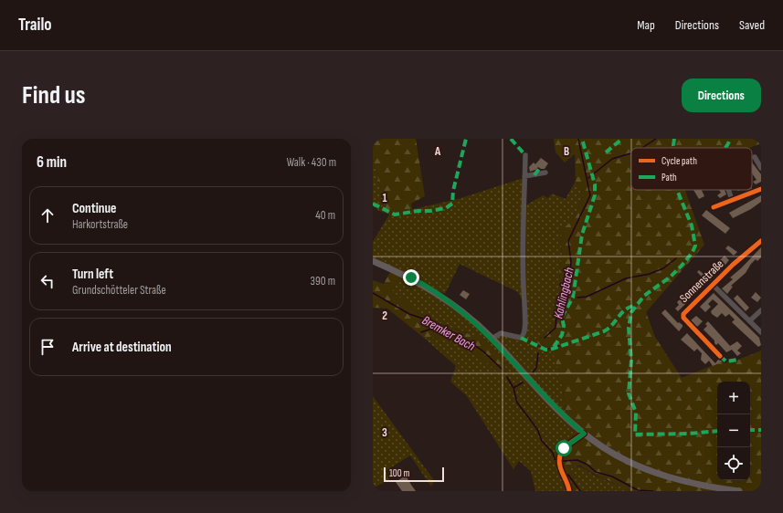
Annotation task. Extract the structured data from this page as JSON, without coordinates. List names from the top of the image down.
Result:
{
  "streets": {
    "street": ["Sonnenstraße"]
  },
  "water": ["Kahlingbach", "Bremker Bach"],
  "legend": ["Cycle path", "Path"],
  "scale_bar": "100 m",
  "page": {
    "header": "Trailo",
    "nav": ["Map", "Directions", "Saved"],
    "buttons": "Directions",
    "title": "Find us",
    "heading": ["6 min", "Walk · 430 m"],
    "list": [
      ["Continue", "Harkortstraße", "40 m"],
      ["Turn left", "Grundschötteler Straße", "390 m"],
      "Arrive at destination"
    ],
    "map_buttons": ["+", "−"],
    "scale": "100 m"
  },
  "grid": {
    "columns": ["A", "B"],
    "rows": ["1", "2", "3"]
  }
}
